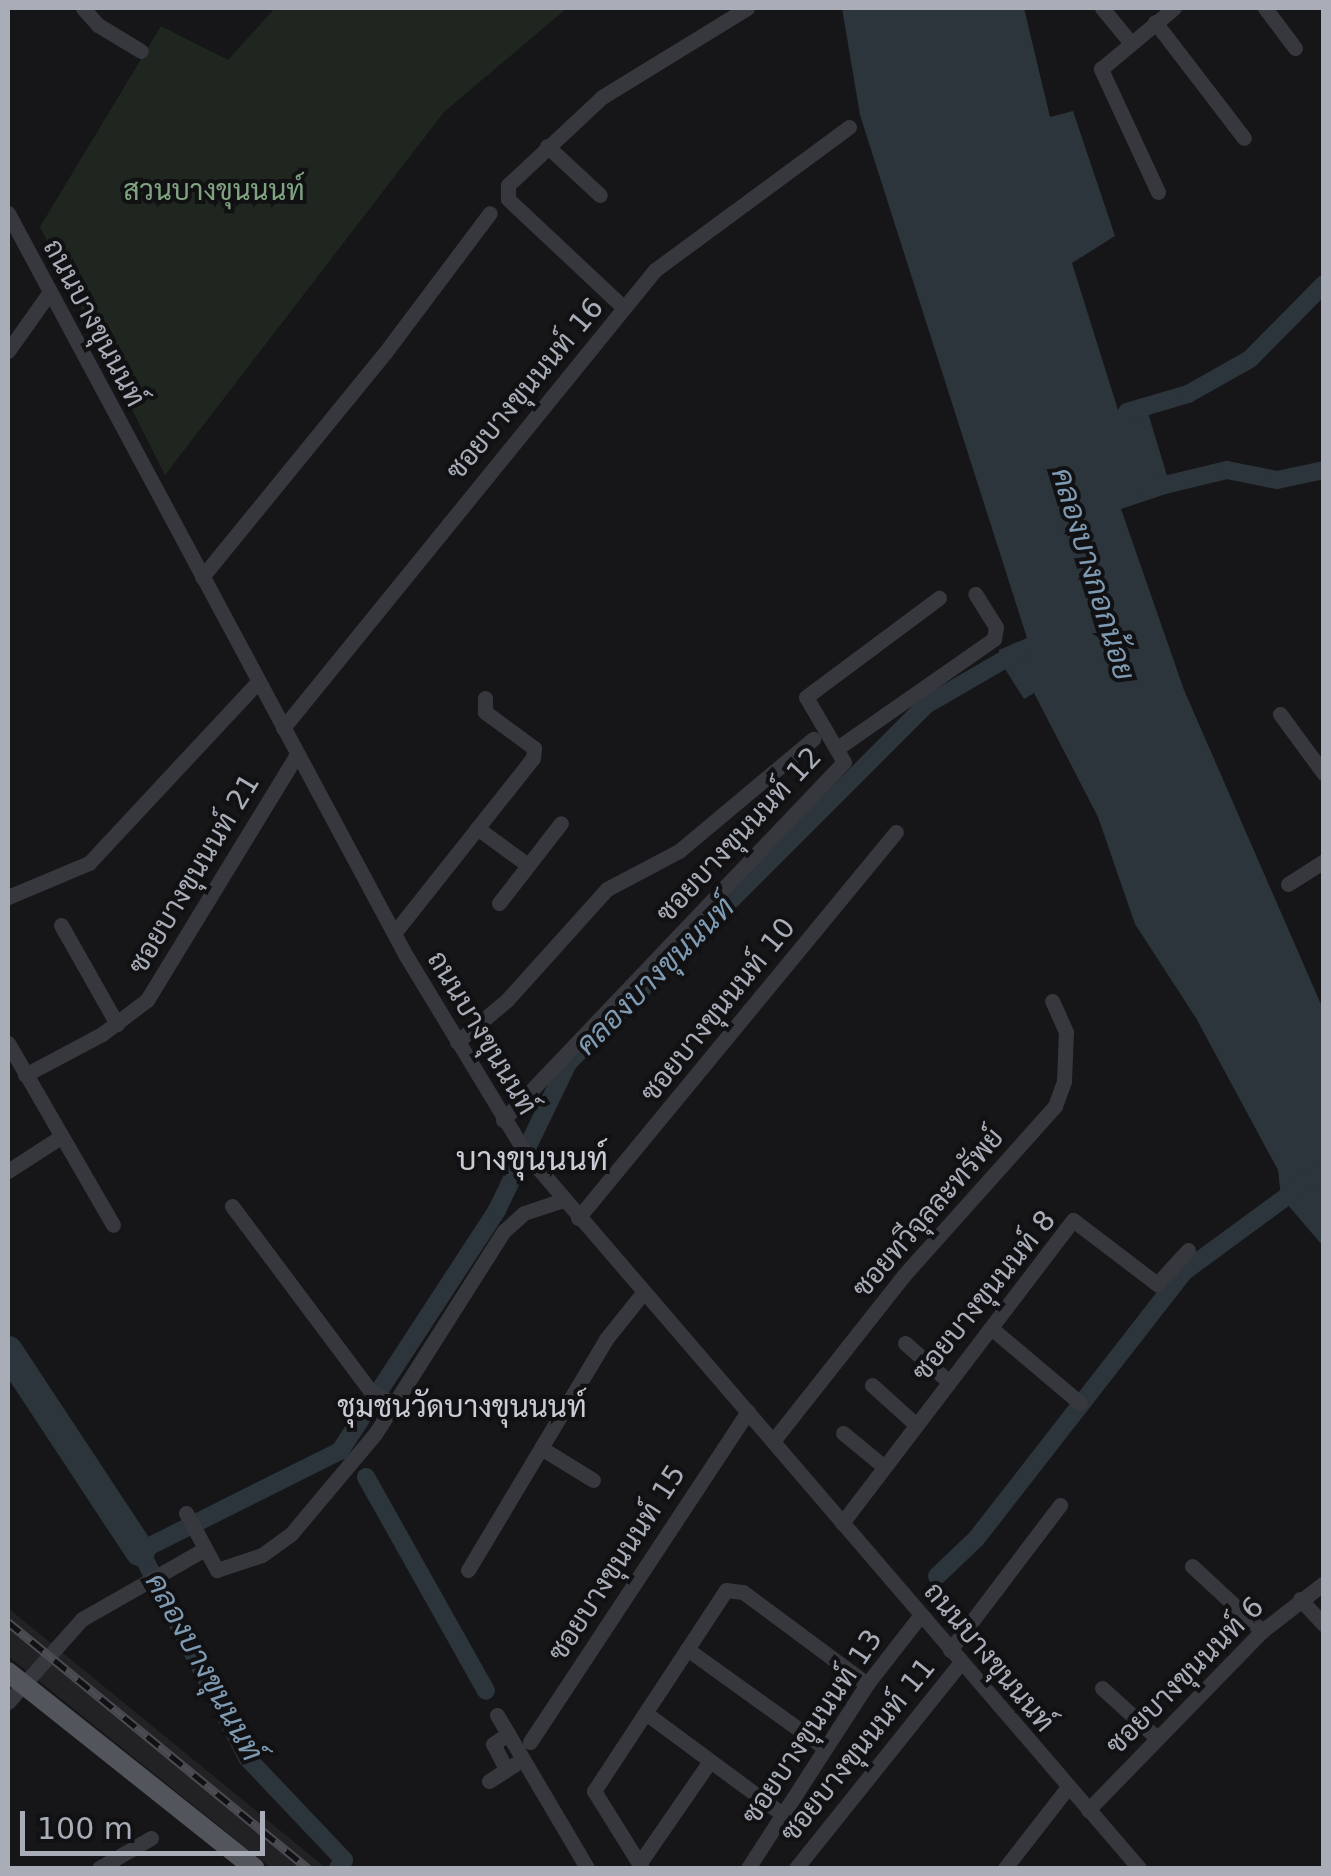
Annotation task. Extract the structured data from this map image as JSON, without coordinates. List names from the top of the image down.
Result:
{
  "streets": {
    "street": [
      "ถนนบางขุนนนท์",
      "ซอยบางขุนนนท์ 16",
      "ซอยบางขุนนนท์ 12",
      "ซอยบางขุนนนท์ 21",
      "ซอยบางขุนนนท์ 10",
      "ซอยทวีจุลละทรัพย์",
      "ซอยบางขุนนนท์ 8",
      "ซอยบางขุนนนท์ 15",
      "ซอยบางขุนนนท์ 6",
      "ซอยบางขุนนนท์ 13",
      "ซอยบางขุนนนท์ 11"
    ]
  },
  "crossings": [
    ["ถนนบางขุนนนท์", "ซอยบางขุนนนท์ 16"],
    ["ถนนบางขุนนนท์", "ซอยบางขุนนนท์ 12"],
    ["ถนนบางขุนนนท์", "ซอยบางขุนนนท์ 21"],
    ["ถนนบางขุนนนท์", "ซอยบางขุนนนท์ 10"],
    ["ถนนบางขุนนนท์", "ซอยทวีจุลละทรัพย์"],
    ["ถนนบางขุนนนท์", "ซอยบางขุนนนท์ 8"],
    ["ถนนบางขุนนนท์", "ซอยบางขุนนนท์ 15"],
    ["ถนนบางขุนนนท์", "ซอยบางขุนนนท์ 6"],
    ["ถนนบางขุนนนท์", "ซอยบางขุนนนท์ 13"],
    ["ถนนบางขุนนนท์", "ซอยบางขุนนนท์ 11"]
  ],
  "districts": ["บางขุนนนท์", "ชุมชนวัดบางขุนนนท์"],
  "water": ["คลองบางกอกน้อย", "คลองบางขุนนนท์"],
  "parks": ["สวนบางขุนนนท์"],
  "scale_bar": "100 m"
}
